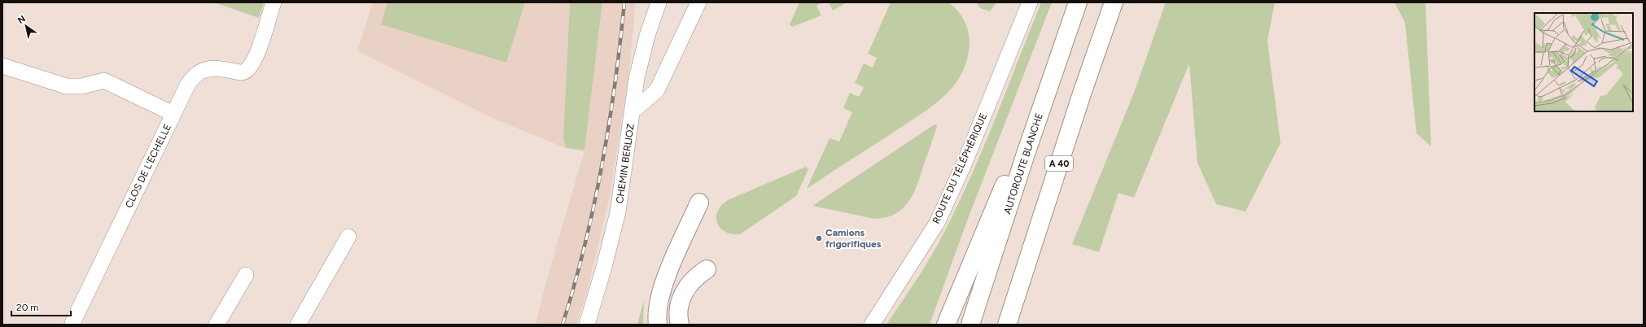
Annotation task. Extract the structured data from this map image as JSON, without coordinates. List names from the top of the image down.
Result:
{
  "streets": {
    "highway": ["AUTOROUTE BLANCHE", "A 40"],
    "street": ["CHEMIN BERLIOZ", "CLOS DE L'ECHELLE", "ROUTE DU TÉLÉPHÉRIQUE"]
  },
  "places": ["Camions frigorifiques"],
  "scale_bar": "20 m",
  "north": "top left"
}
